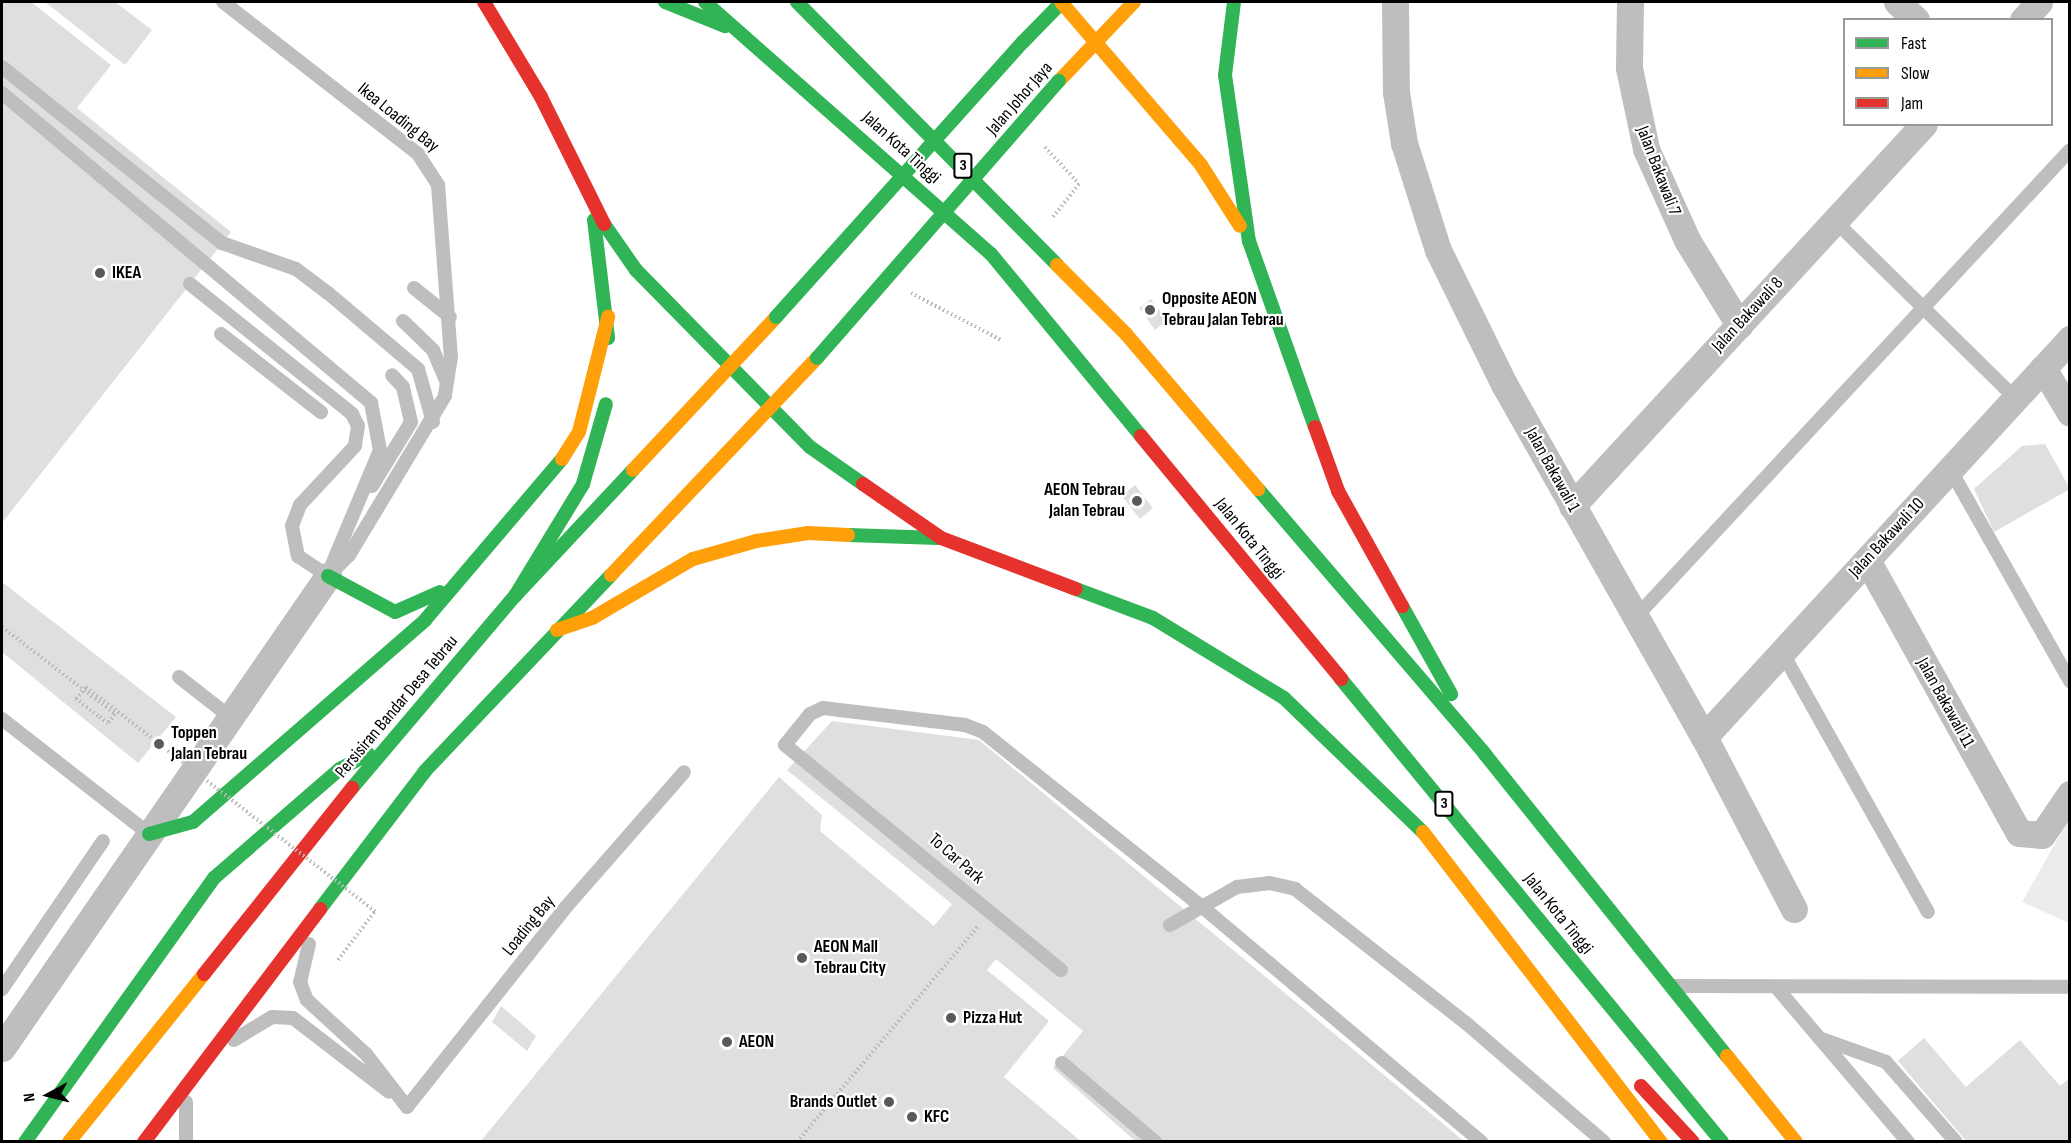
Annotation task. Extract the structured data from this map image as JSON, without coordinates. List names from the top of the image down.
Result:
{
  "streets": {
    "main road": [
      "Jalan Johor Jaya",
      "Jalan Kota Tinggi",
      "3",
      "Persisiran Bandar Desa Tebrau"
    ],
    "street": [
      "Jalan Bakawali 7",
      "Jalan Bakawali 8",
      "Jalan Bakawali 1",
      "Jalan Bakawali 10",
      "Jalan Bakawali 11"
    ],
    "lane": ["Ikea Loading Bay", "To Car Park", "Loading Bay"]
  },
  "crossings": [
    ["Jalan Johor Jaya", "Persisiran Bandar Desa Tebrau"],
    ["Jalan Bakawali 7", "Jalan Bakawali 8"],
    ["Jalan Bakawali 8", "Jalan Bakawali 1"],
    ["Jalan Bakawali 1", "Jalan Bakawali 10"],
    ["Jalan Bakawali 10", "Jalan Bakawali 11"]
  ],
  "places": [
    "IKEA",
    "Opposite AEON Tebrau Jalan Tebrau",
    "AEON Tebrau Jalan Tebrau",
    "Toppen Jalan Tebrau",
    "AEON Mall Tebrau City",
    "Pizza Hut",
    "AEON",
    "Brands Outlet",
    "KFC"
  ],
  "legend": ["Fast", "Slow", "Jam"],
  "north": "left"
}
